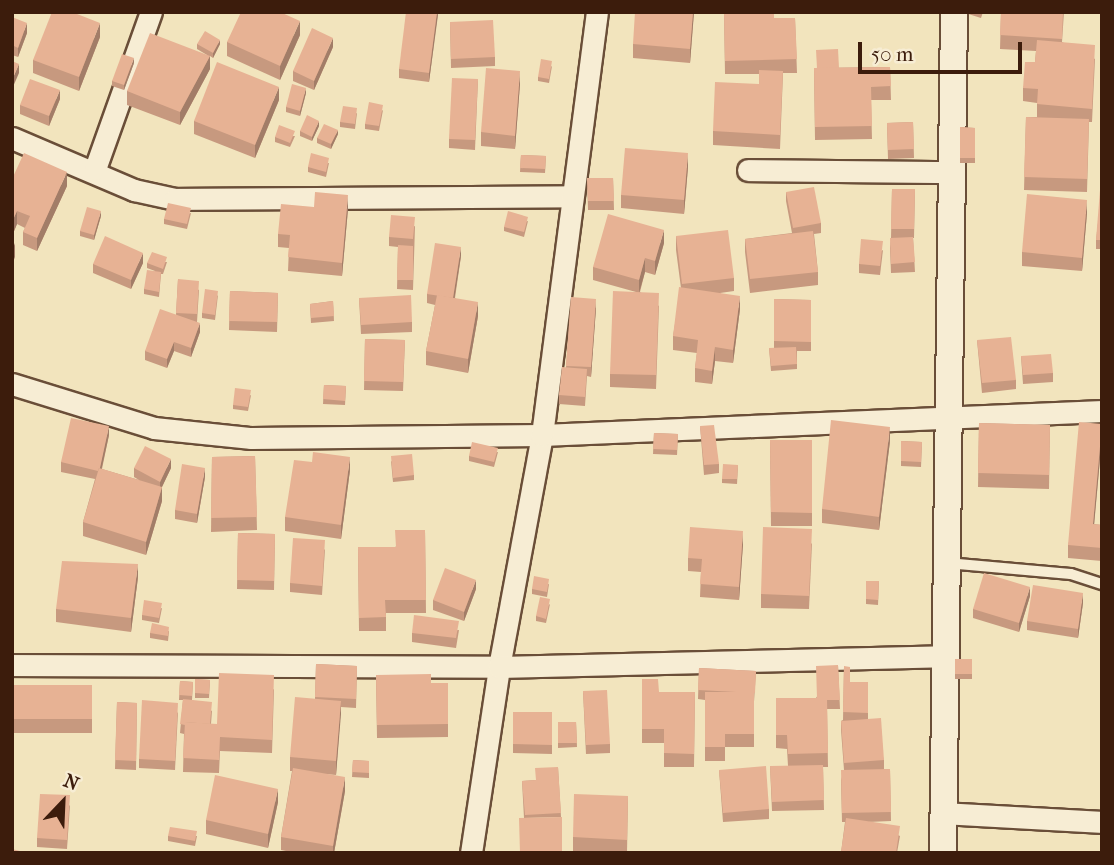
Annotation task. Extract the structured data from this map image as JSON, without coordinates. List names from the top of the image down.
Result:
{
  "scale_bar": "50 m",
  "north": "top right"
}
